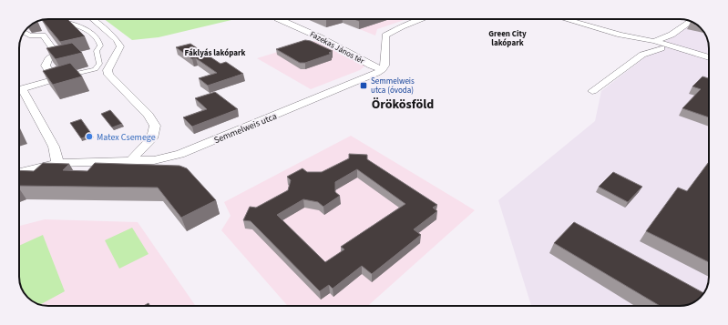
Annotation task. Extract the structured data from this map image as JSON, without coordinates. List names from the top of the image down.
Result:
{
  "streets": {
    "street": ["Fazekas János tér", "Semmelweis utca"]
  },
  "crossings": [
    ["Fazekas János tér", "Semmelweis utca"]
  ],
  "districts": ["Green City lakópark", "Fáklyás lakópark", "Örökösföld"],
  "places": {
    "transit": ["Semmelweis utca (óvoda)"],
    "other": ["Matex Csemege"]
  }
}
